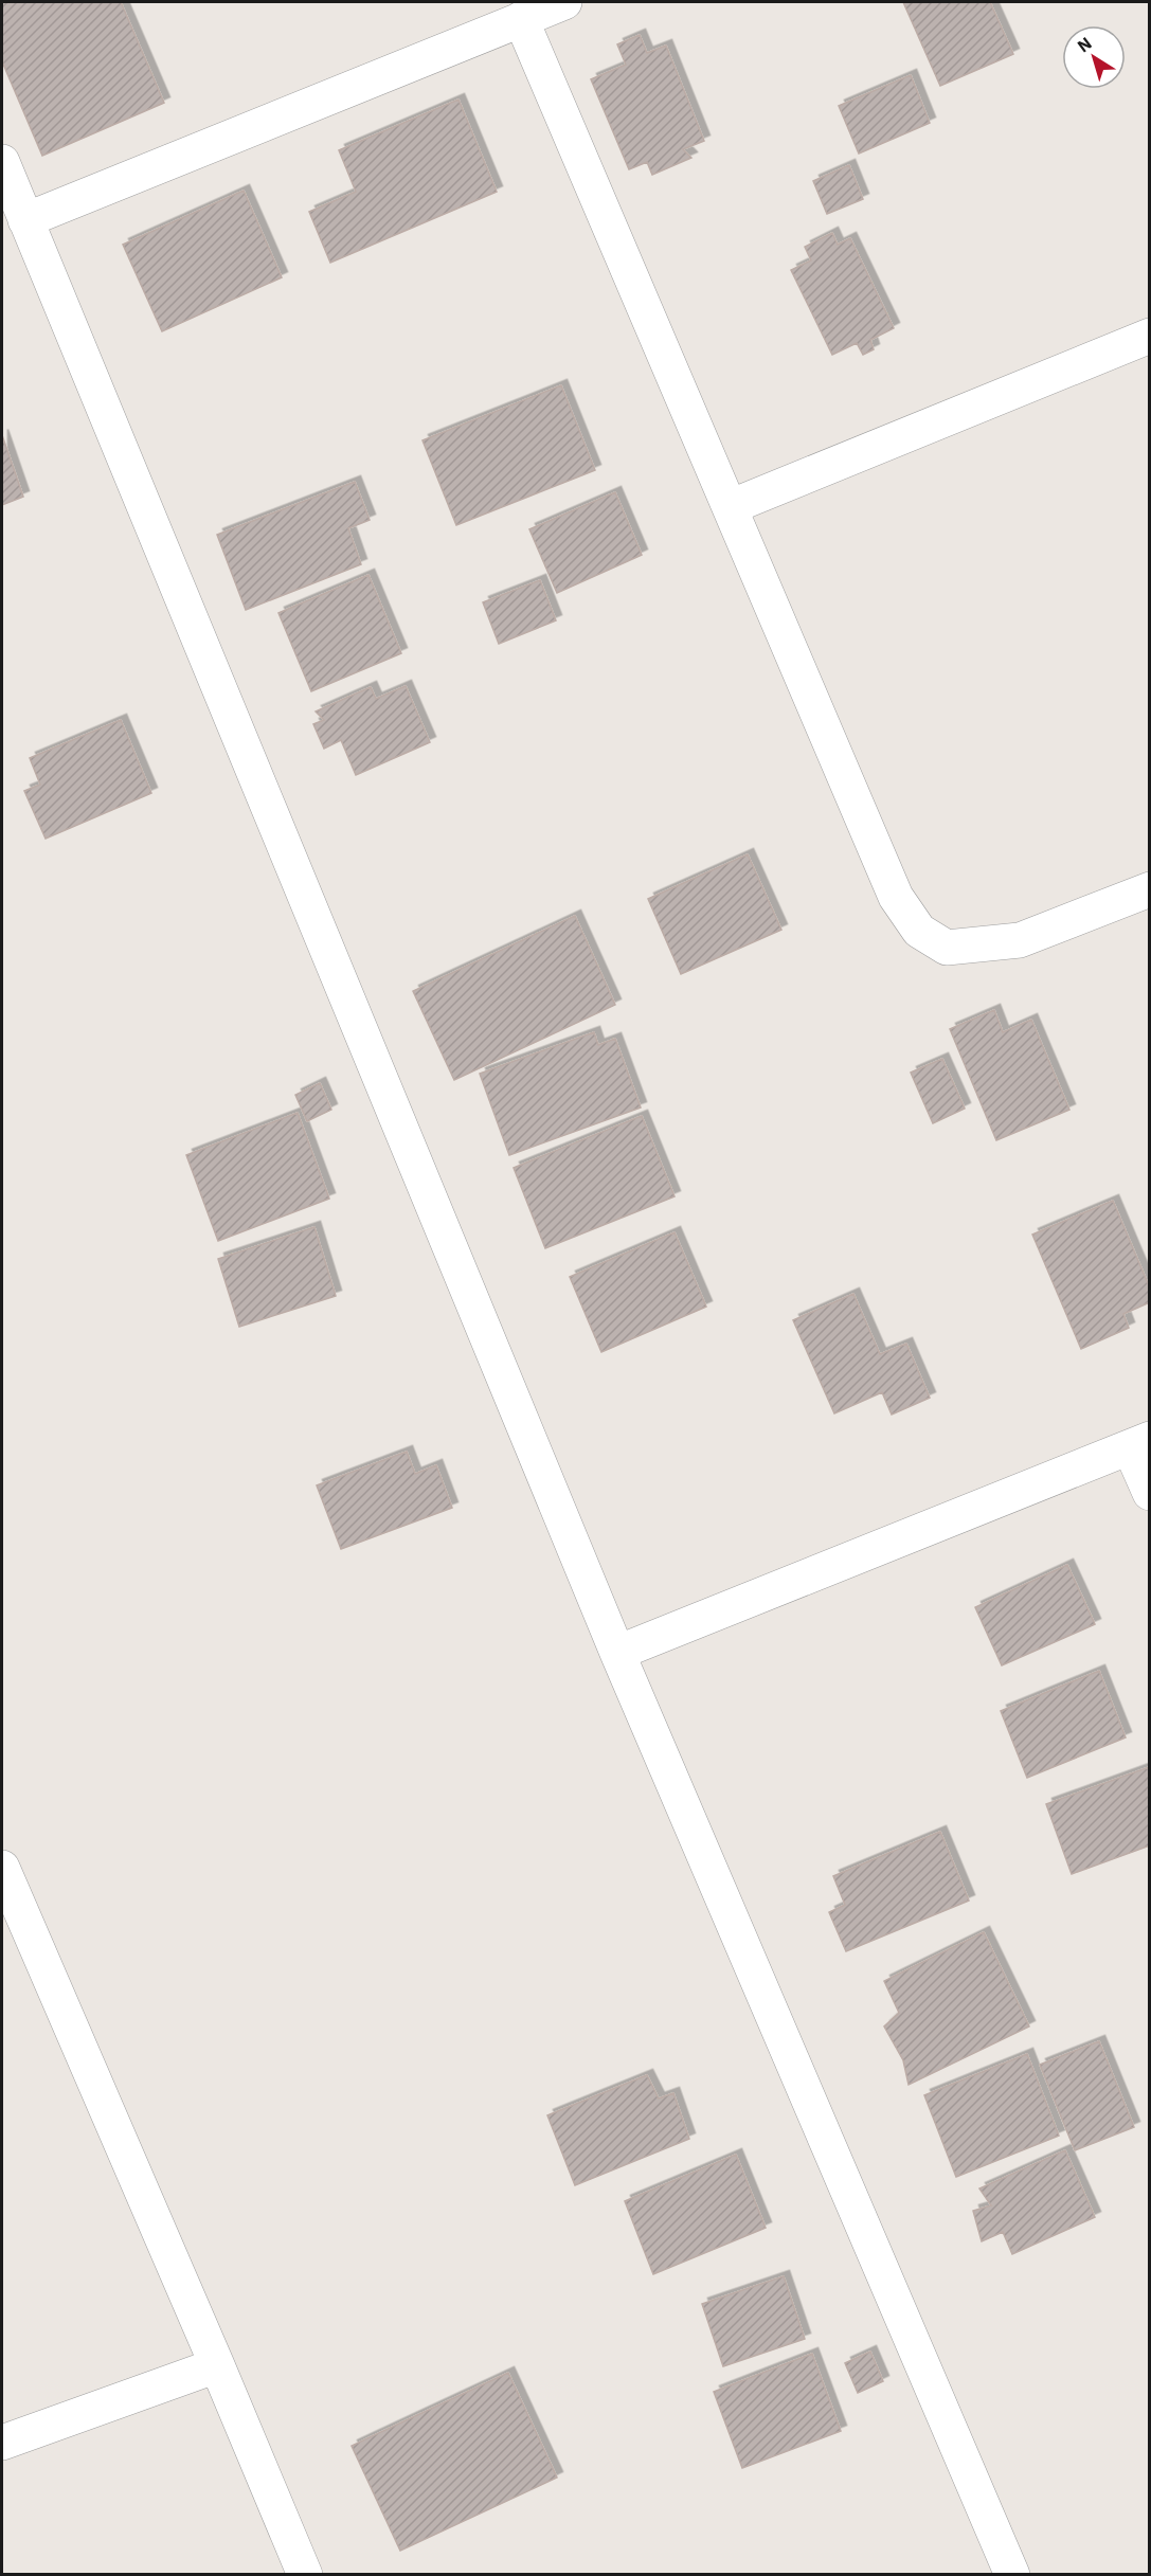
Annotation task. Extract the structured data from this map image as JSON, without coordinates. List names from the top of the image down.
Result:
{
  "north": "top left"
}
